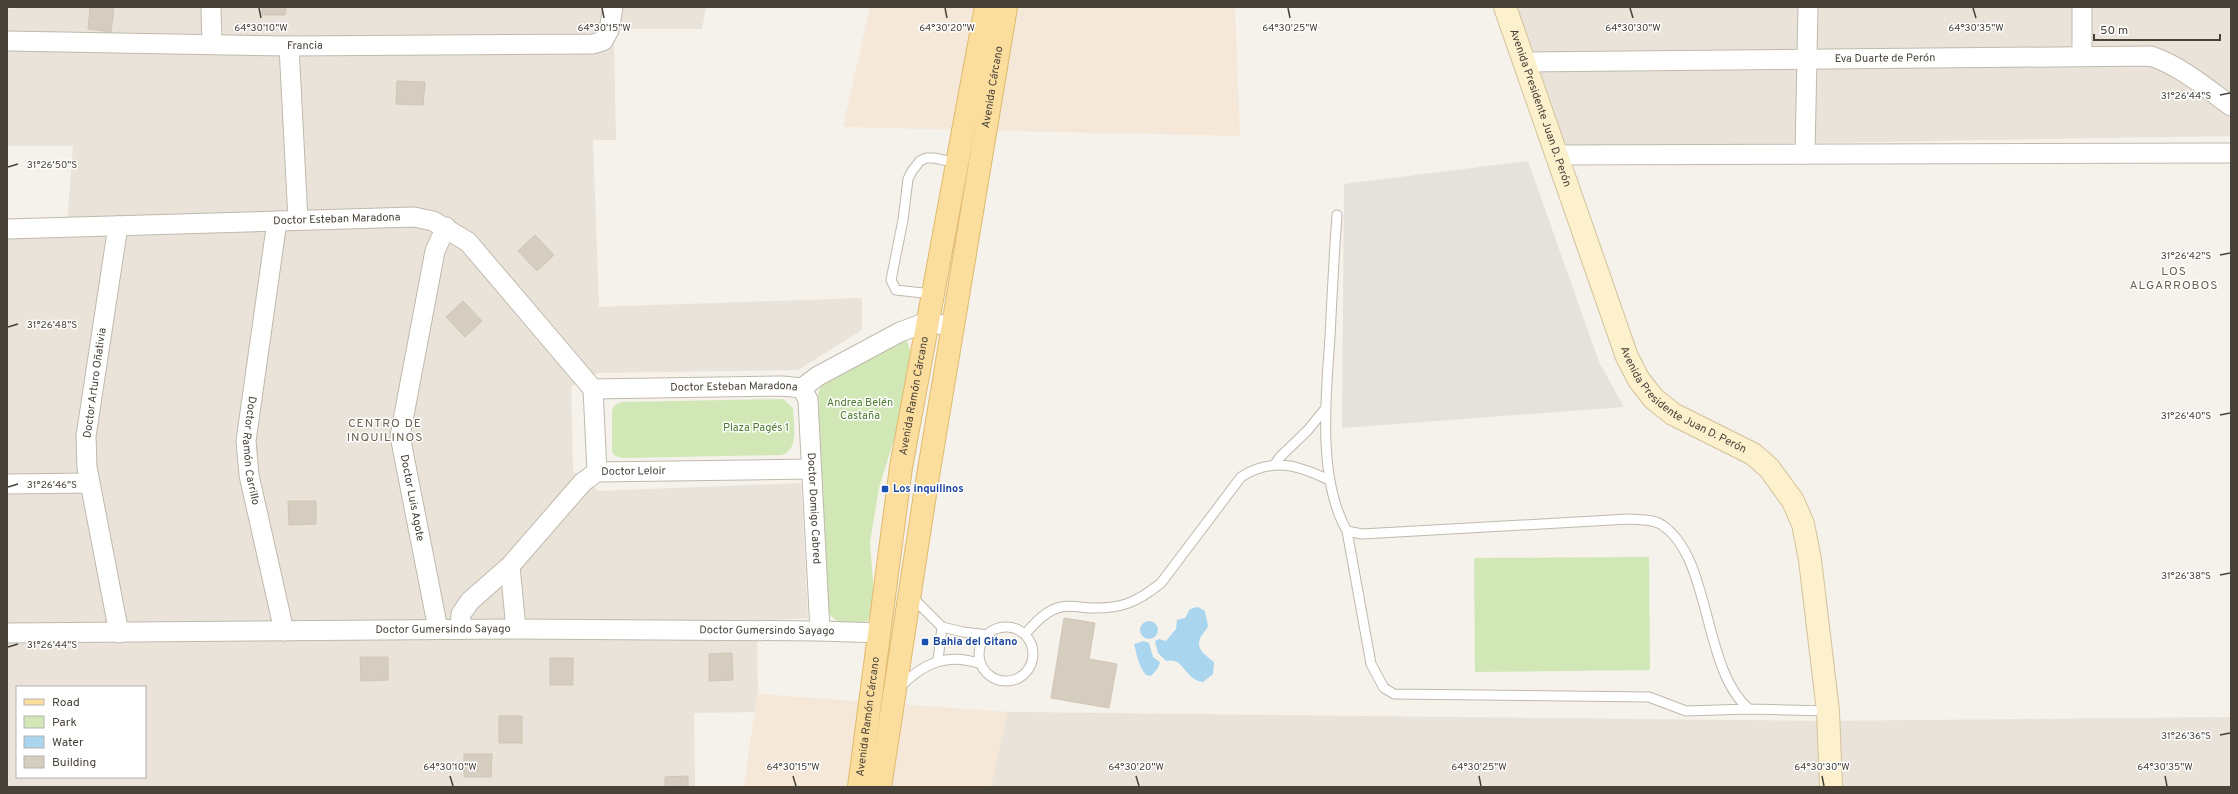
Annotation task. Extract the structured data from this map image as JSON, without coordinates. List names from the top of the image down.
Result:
{
  "streets": {
    "main road": ["Avenida Cárcano", "Avenida Presidente Juan D. Perón", "Avenida Ramón Cárcano"],
    "street": [
      "Francia",
      "Eva Duarte de Perón",
      "Doctor Esteban Maradona",
      "Doctor Arturo Oñativia",
      "Doctor Ramón Carrillo",
      "Doctor Leloir",
      "Doctor Luis Agote",
      "Doctor Domigo Cabred",
      "Doctor Gumersindo Sayago"
    ]
  },
  "crossings": [
    ["Eva Duarte de Perón", "Avenida Presidente Juan D. Perón"],
    ["Avenida Cárcano", "Avenida Ramón Cárcano"],
    ["Doctor Esteban Maradona", "Doctor Arturo Oñativia"],
    ["Doctor Esteban Maradona", "Avenida Ramón Cárcano"],
    ["Doctor Esteban Maradona", "Doctor Ramón Carrillo"],
    ["Doctor Esteban Maradona", "Doctor Luis Agote"],
    ["Doctor Esteban Maradona", "Doctor Domigo Cabred"],
    ["Doctor Arturo Oñativia", "Doctor Gumersindo Sayago"],
    ["Avenida Ramón Cárcano", "Doctor Gumersindo Sayago"],
    ["Doctor Ramón Carrillo", "Doctor Gumersindo Sayago"],
    ["Doctor Leloir", "Doctor Domigo Cabred"],
    ["Doctor Leloir", "Doctor Gumersindo Sayago"],
    ["Doctor Luis Agote", "Doctor Gumersindo Sayago"],
    ["Doctor Domigo Cabred", "Doctor Gumersindo Sayago"]
  ],
  "districts": ["LOS ALGARROBOS", "CENTRO DE INQUILINOS"],
  "parks": ["Andrea Belén Castaña", "Plaza Pagés 1"],
  "places": {
    "transit": ["Los inquilinos", "Bahia del Gitano"]
  },
  "legend": [
    "Road",
    "Park",
    "Water",
    "Building"
  ],
  "scale_bar": "50 m",
  "coordinates": [
    "64°30'10\"W",
    "64°30'15\"W",
    "64°30'20\"W",
    "64°30'25\"W",
    "64°30'30\"W",
    "64°30'35\"W",
    "31°26'44\"S",
    "31°26'50\"S",
    "31°26'42\"S",
    "31°26'48\"S",
    "31°26'40\"S",
    "31°26'46\"S",
    "31°26'38\"S",
    "31°26'36\"S"
  ]
}
